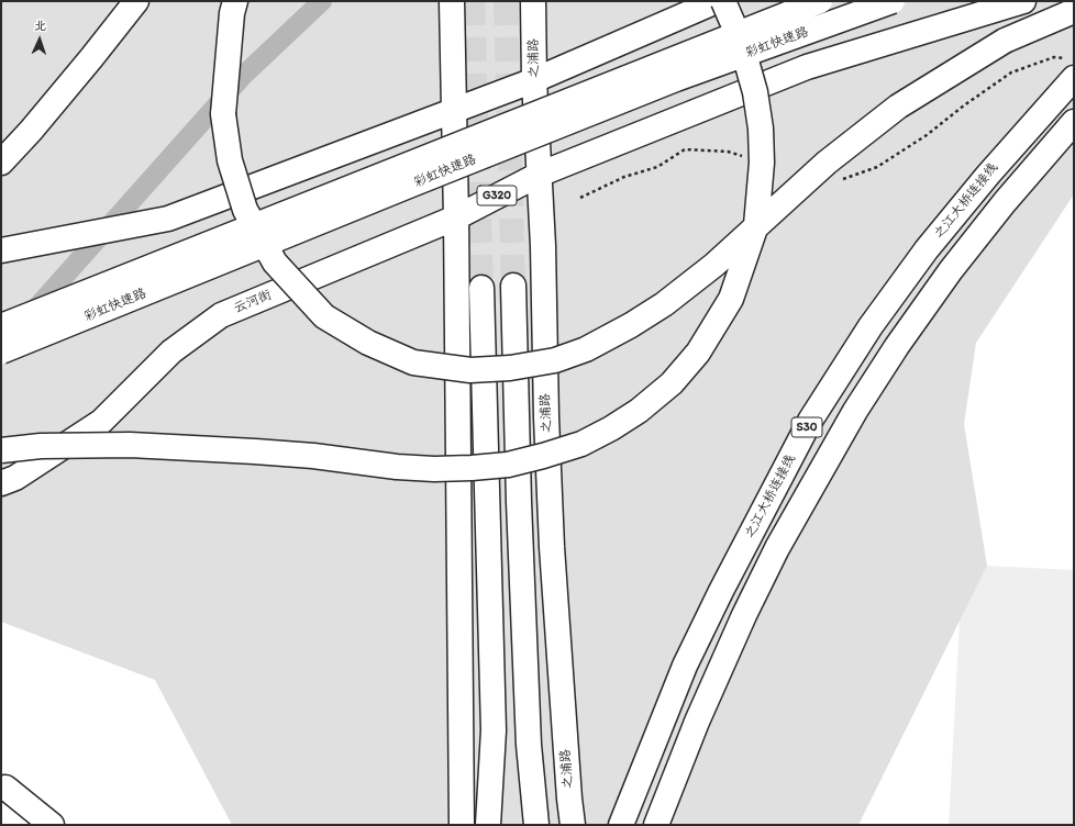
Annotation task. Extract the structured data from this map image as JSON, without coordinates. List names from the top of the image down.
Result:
{
  "streets": {
    "main road": [
      "彩虹快速路",
      "之浦路",
      "G320",
      "之江大桥连接线",
      "云河街",
      "S30"
    ]
  },
  "crossings": [
    ["之浦路", "云河街"]
  ],
  "north": "top"
}
